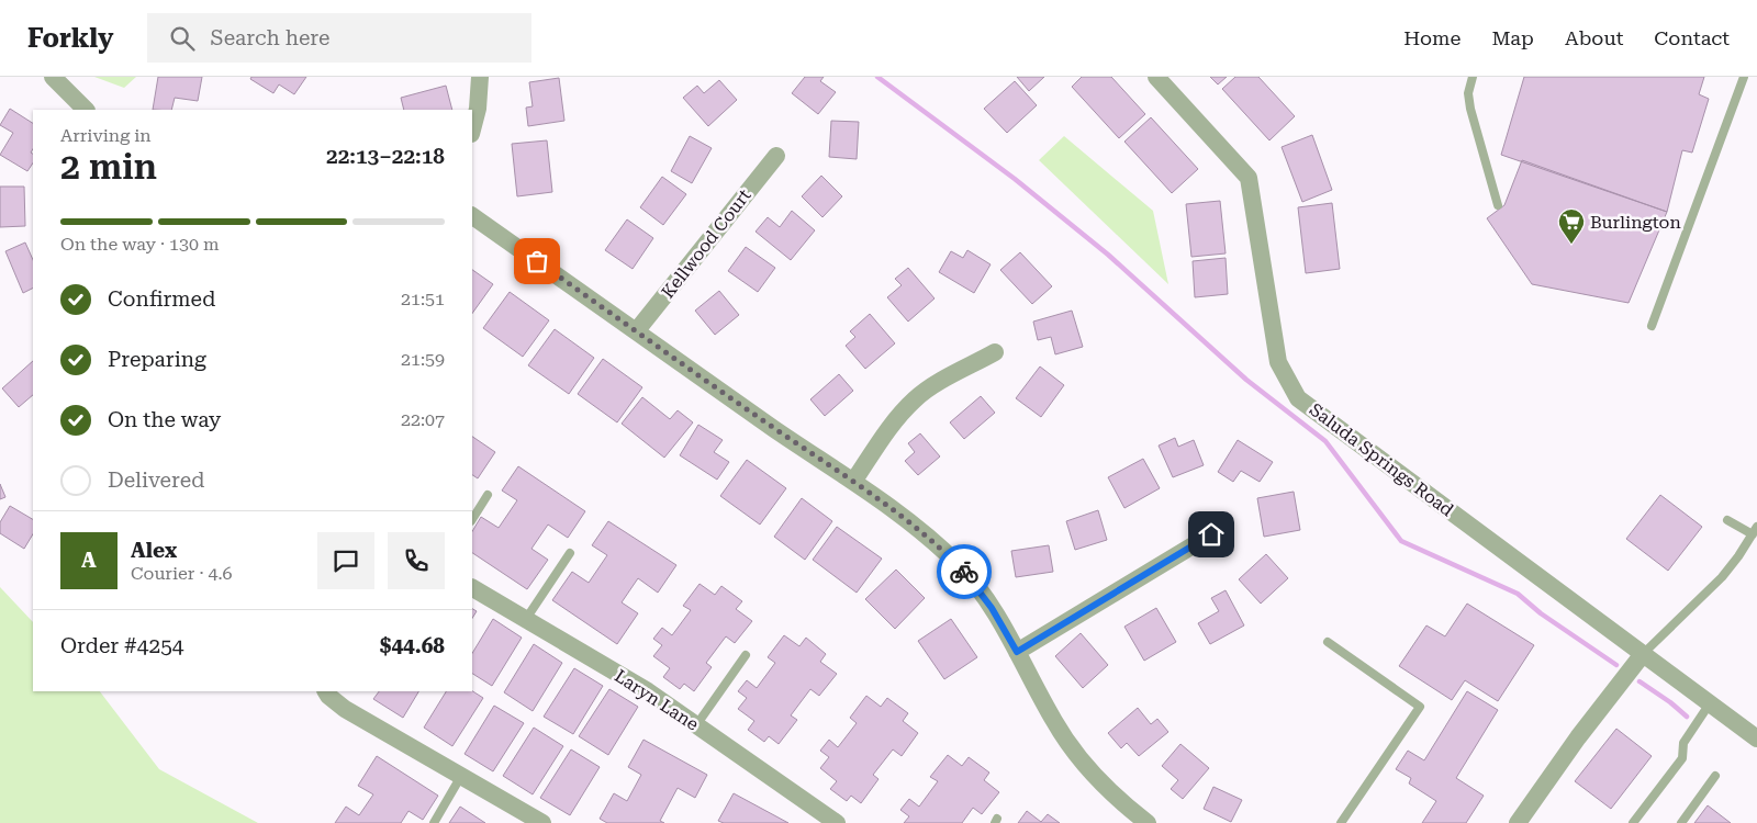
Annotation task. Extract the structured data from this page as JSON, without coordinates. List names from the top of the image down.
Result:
{
  "streets": {
    "street": ["Kellwood Court", "Saluda Springs Road", "Laryn Lane"]
  },
  "places": {
    "supermarket": ["Burlington"]
  },
  "page": {
    "header": "Forkly",
    "search": "Search here",
    "nav": [
      "Home",
      "Map",
      "About",
      "Contact"
    ],
    "heading": ["2 min", "Arriving in", "22:13–22:18"],
    "panel": [
      "Alex",
      "Courier · 4.6",
      "Order #4254",
      "$44.68"
    ],
    "bar": "On the way · 130 m",
    "list": [
      ["Confirmed", "21:51"],
      ["Preparing", "21:59"],
      ["On the way", "22:07"],
      "Delivered"
    ],
    "round": "A"
  }
}
